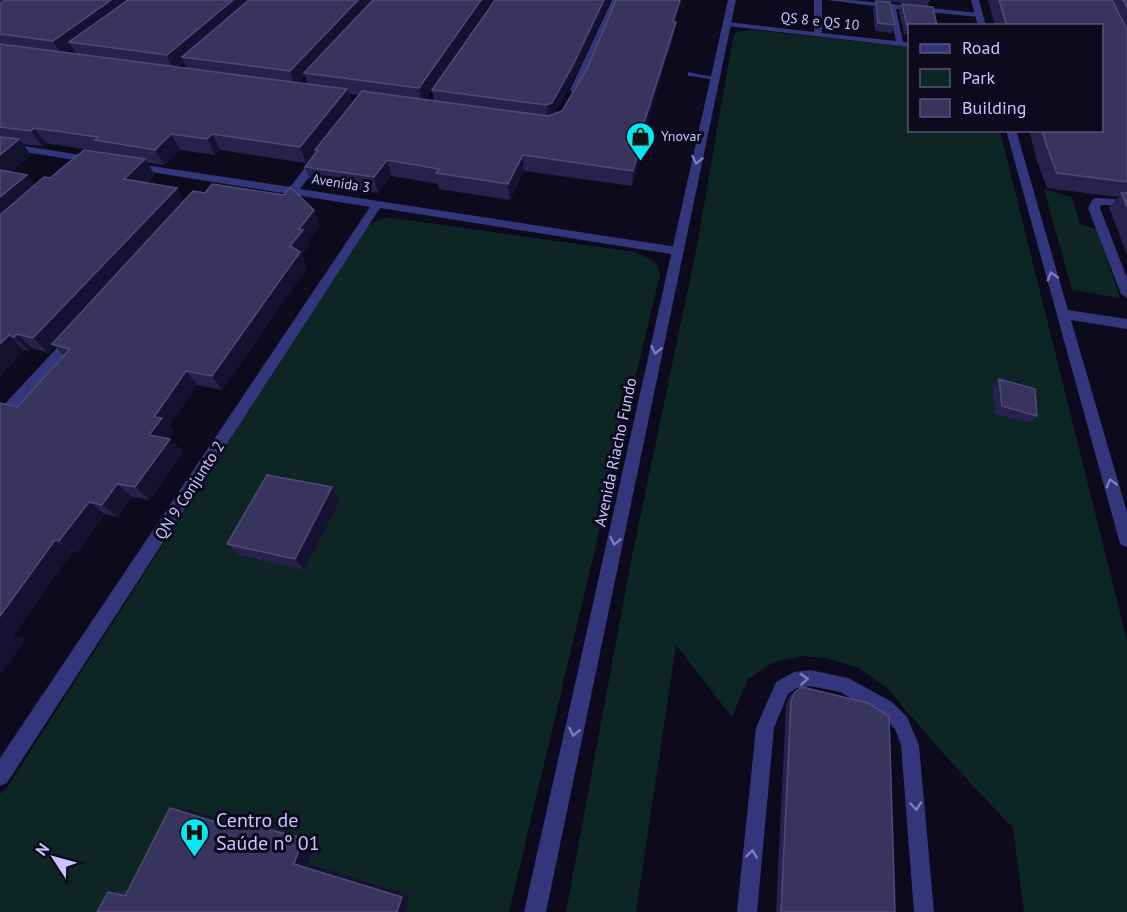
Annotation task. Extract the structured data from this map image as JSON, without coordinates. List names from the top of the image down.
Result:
{
  "streets": {
    "street": ["Avenida 3", "Avenida Riacho Fundo", "QN 9 Conjunto 2"],
    "lane": ["QS 8 e QS 10"]
  },
  "crossings": [
    ["QS 8 e QS 10", "Avenida Riacho Fundo"],
    ["Avenida 3", "Avenida Riacho Fundo"],
    ["Avenida 3", "QN 9 Conjunto 2"]
  ],
  "one_way": ["Avenida Riacho Fundo"],
  "places": {
    "shop": ["Ynovar"],
    "hospital": ["Centro de Saúde nº 01"]
  },
  "legend": ["Road", "Park", "Building"],
  "north": "top left"
}
